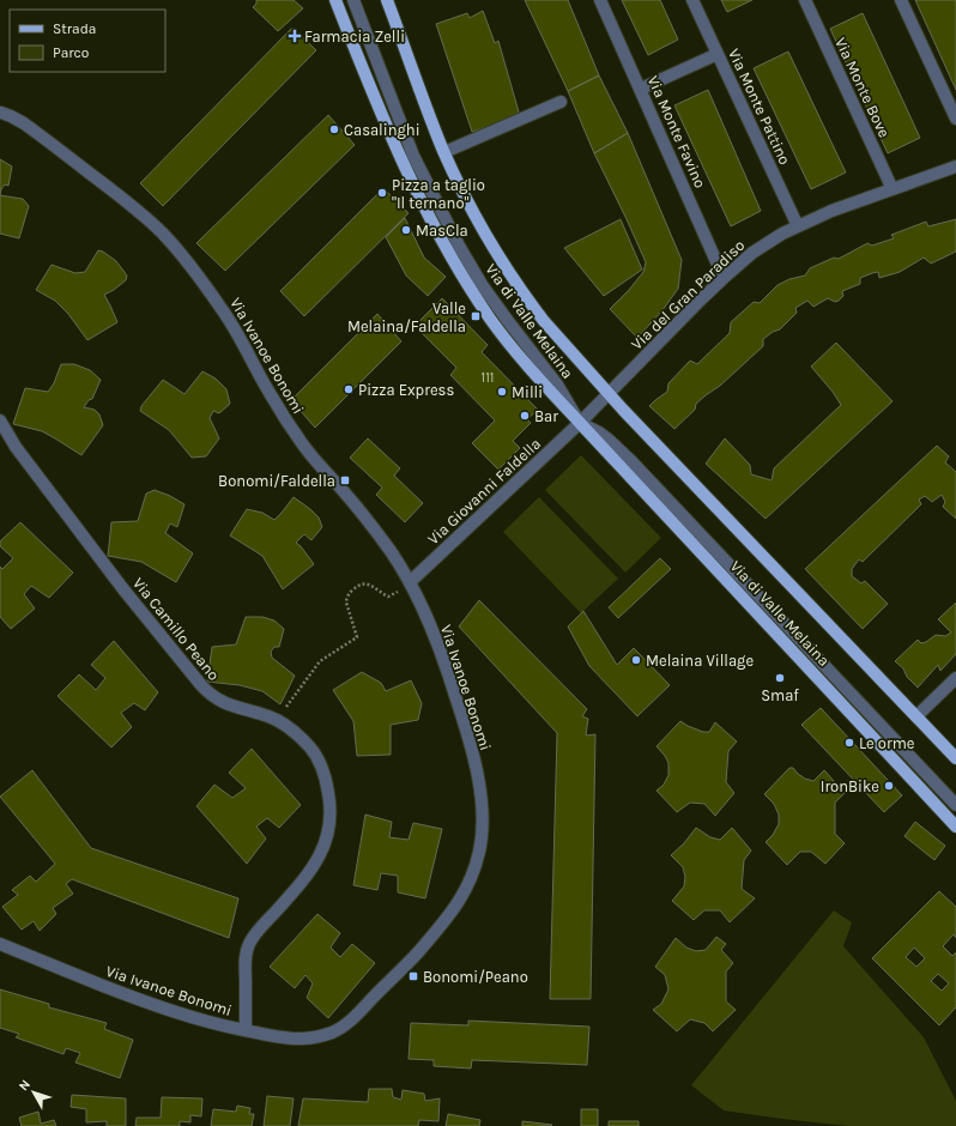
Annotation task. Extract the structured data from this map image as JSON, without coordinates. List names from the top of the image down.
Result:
{
  "streets": {
    "main road": ["Via di Valle Melaina"],
    "street": [
      "Via Monte Bove",
      "Via Monte Pattino",
      "Via Monte Favino",
      "Via del Gran Paradiso",
      "Via Ivanoe Bonomi",
      "Via Giovanni Faldella",
      "Via Camillo Peano"
    ]
  },
  "crossings": [
    ["Via Monte Bove", "Via del Gran Paradiso"],
    ["Via Monte Pattino", "Via del Gran Paradiso"],
    ["Via Monte Favino", "Via del Gran Paradiso"],
    ["Via del Gran Paradiso", "Via di Valle Melaina"],
    ["Via di Valle Melaina", "Via Giovanni Faldella"],
    ["Via Ivanoe Bonomi", "Via Giovanni Faldella"],
    ["Via Ivanoe Bonomi", "Via Camillo Peano"]
  ],
  "places": {
    "health": ["Farmacia Zelli"],
    "other": [
      "Casalinghi",
      "Pizza a taglio \"Il ternano\"",
      "MasCla",
      "Pizza Express",
      "Milli",
      "Bar",
      "Melaina Village",
      "Smaf",
      "Le orme",
      "IronBike"
    ],
    "transit": ["Valle Melaina/Faldella", "Bonomi/Faldella", "Bonomi/Peano"]
  },
  "house_numbers": ["111"],
  "legend": ["Strada", "Parco"],
  "north": "top left"
}
